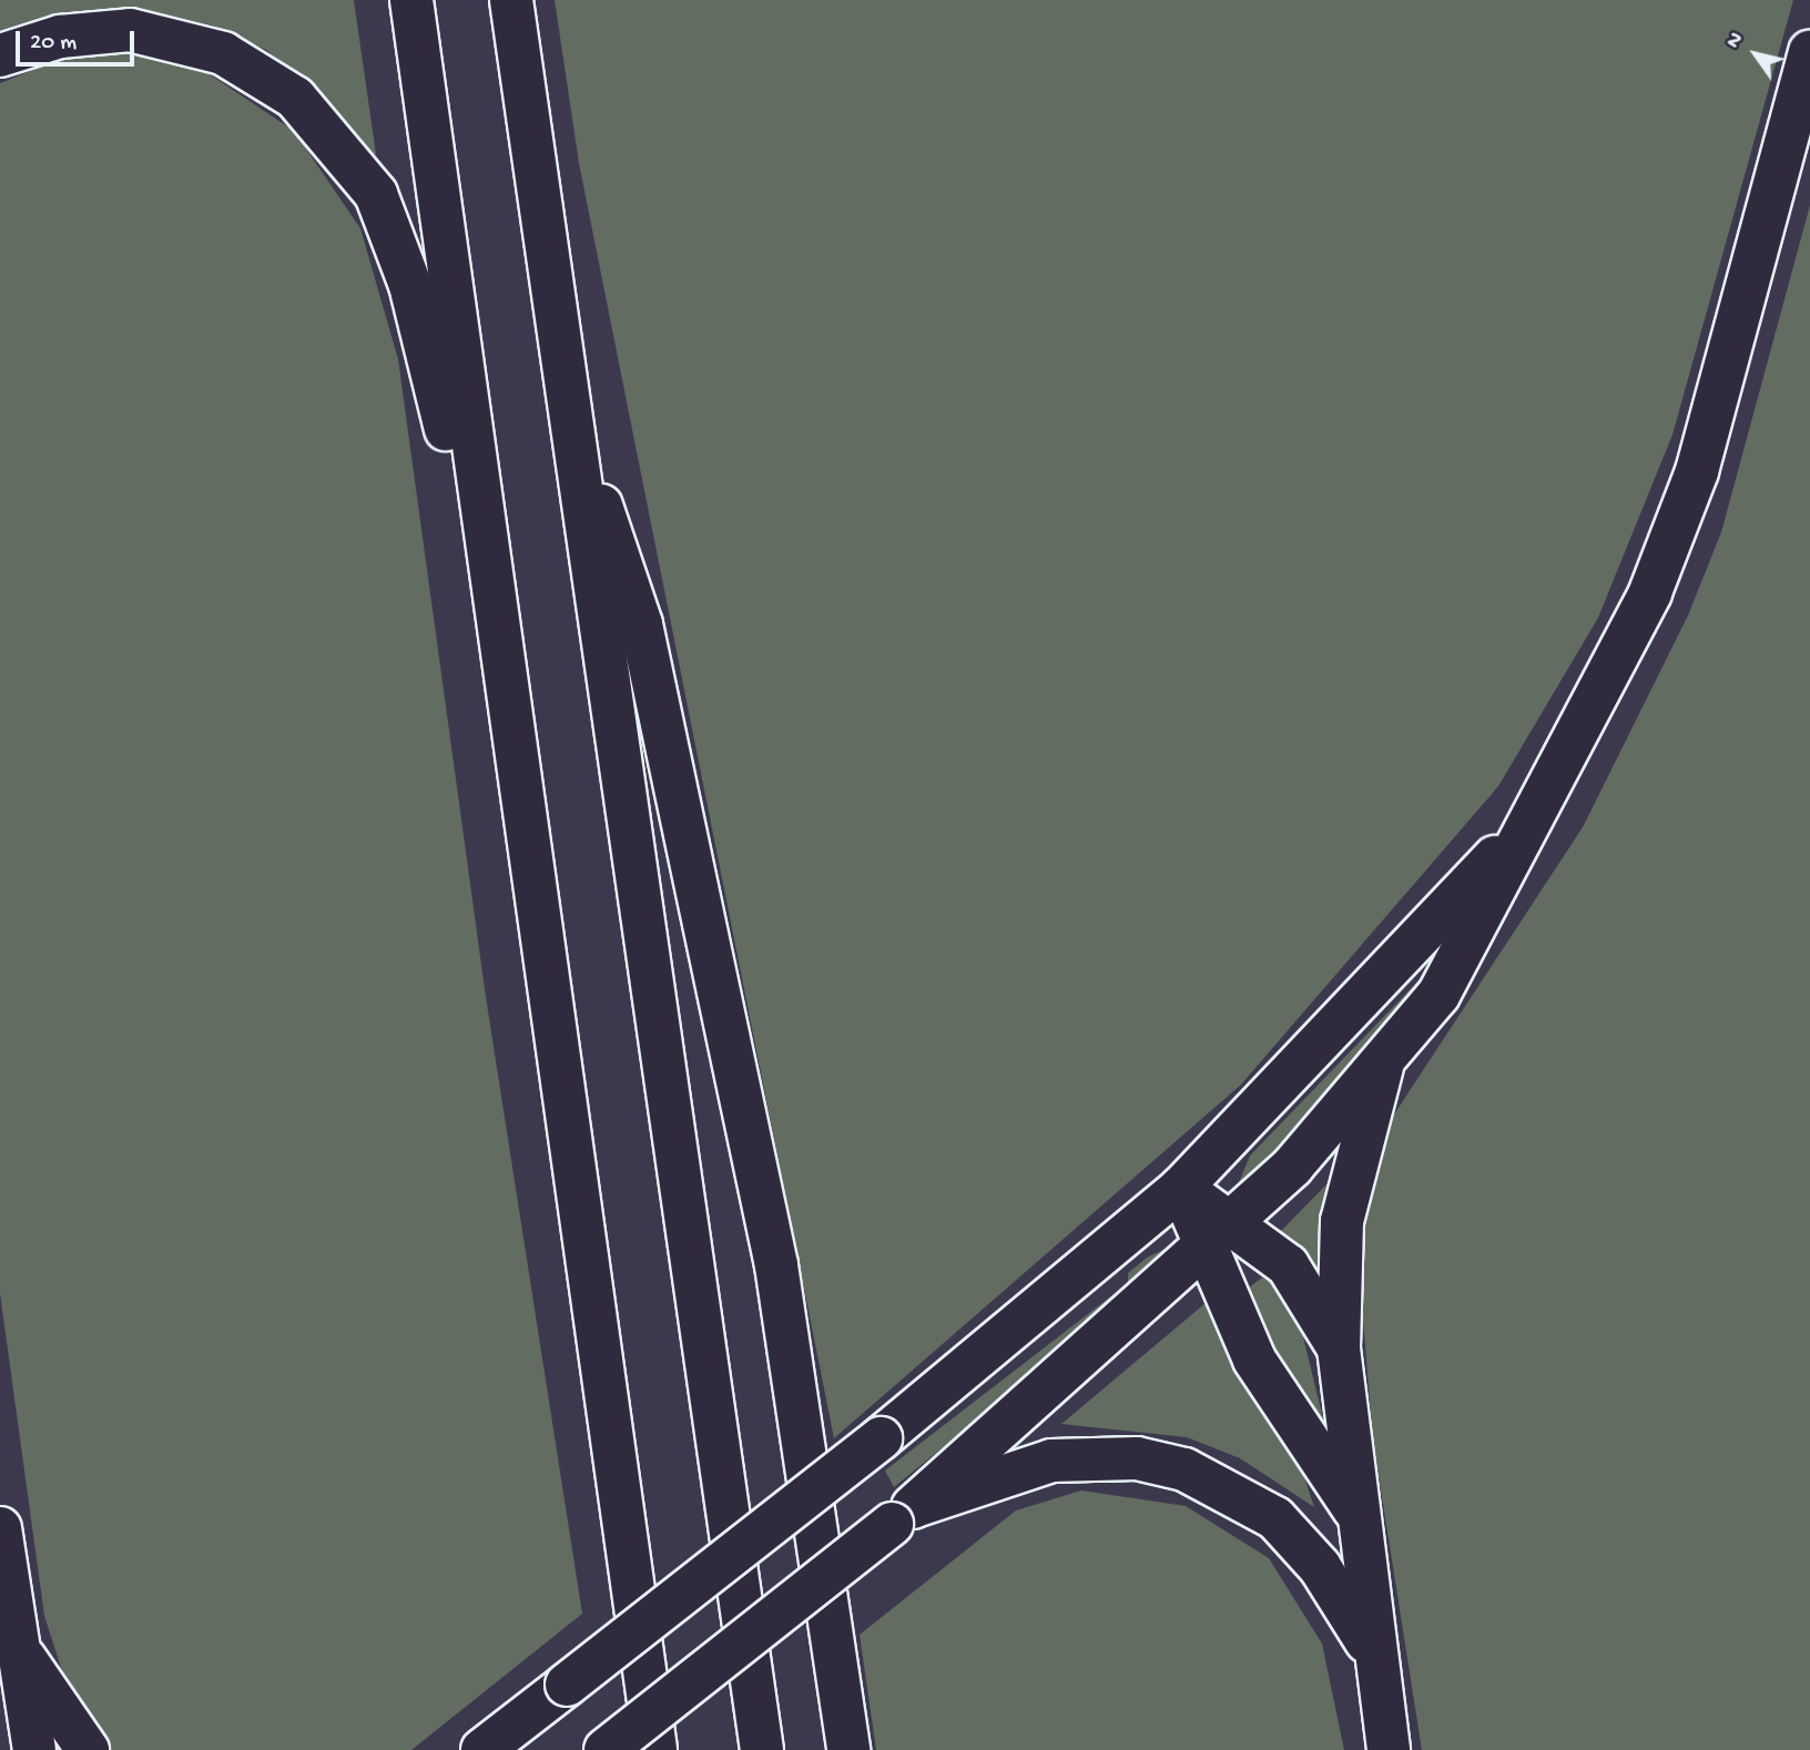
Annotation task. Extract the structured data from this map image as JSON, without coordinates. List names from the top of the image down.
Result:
{
  "scale_bar": "20 m",
  "north": "top left"
}
